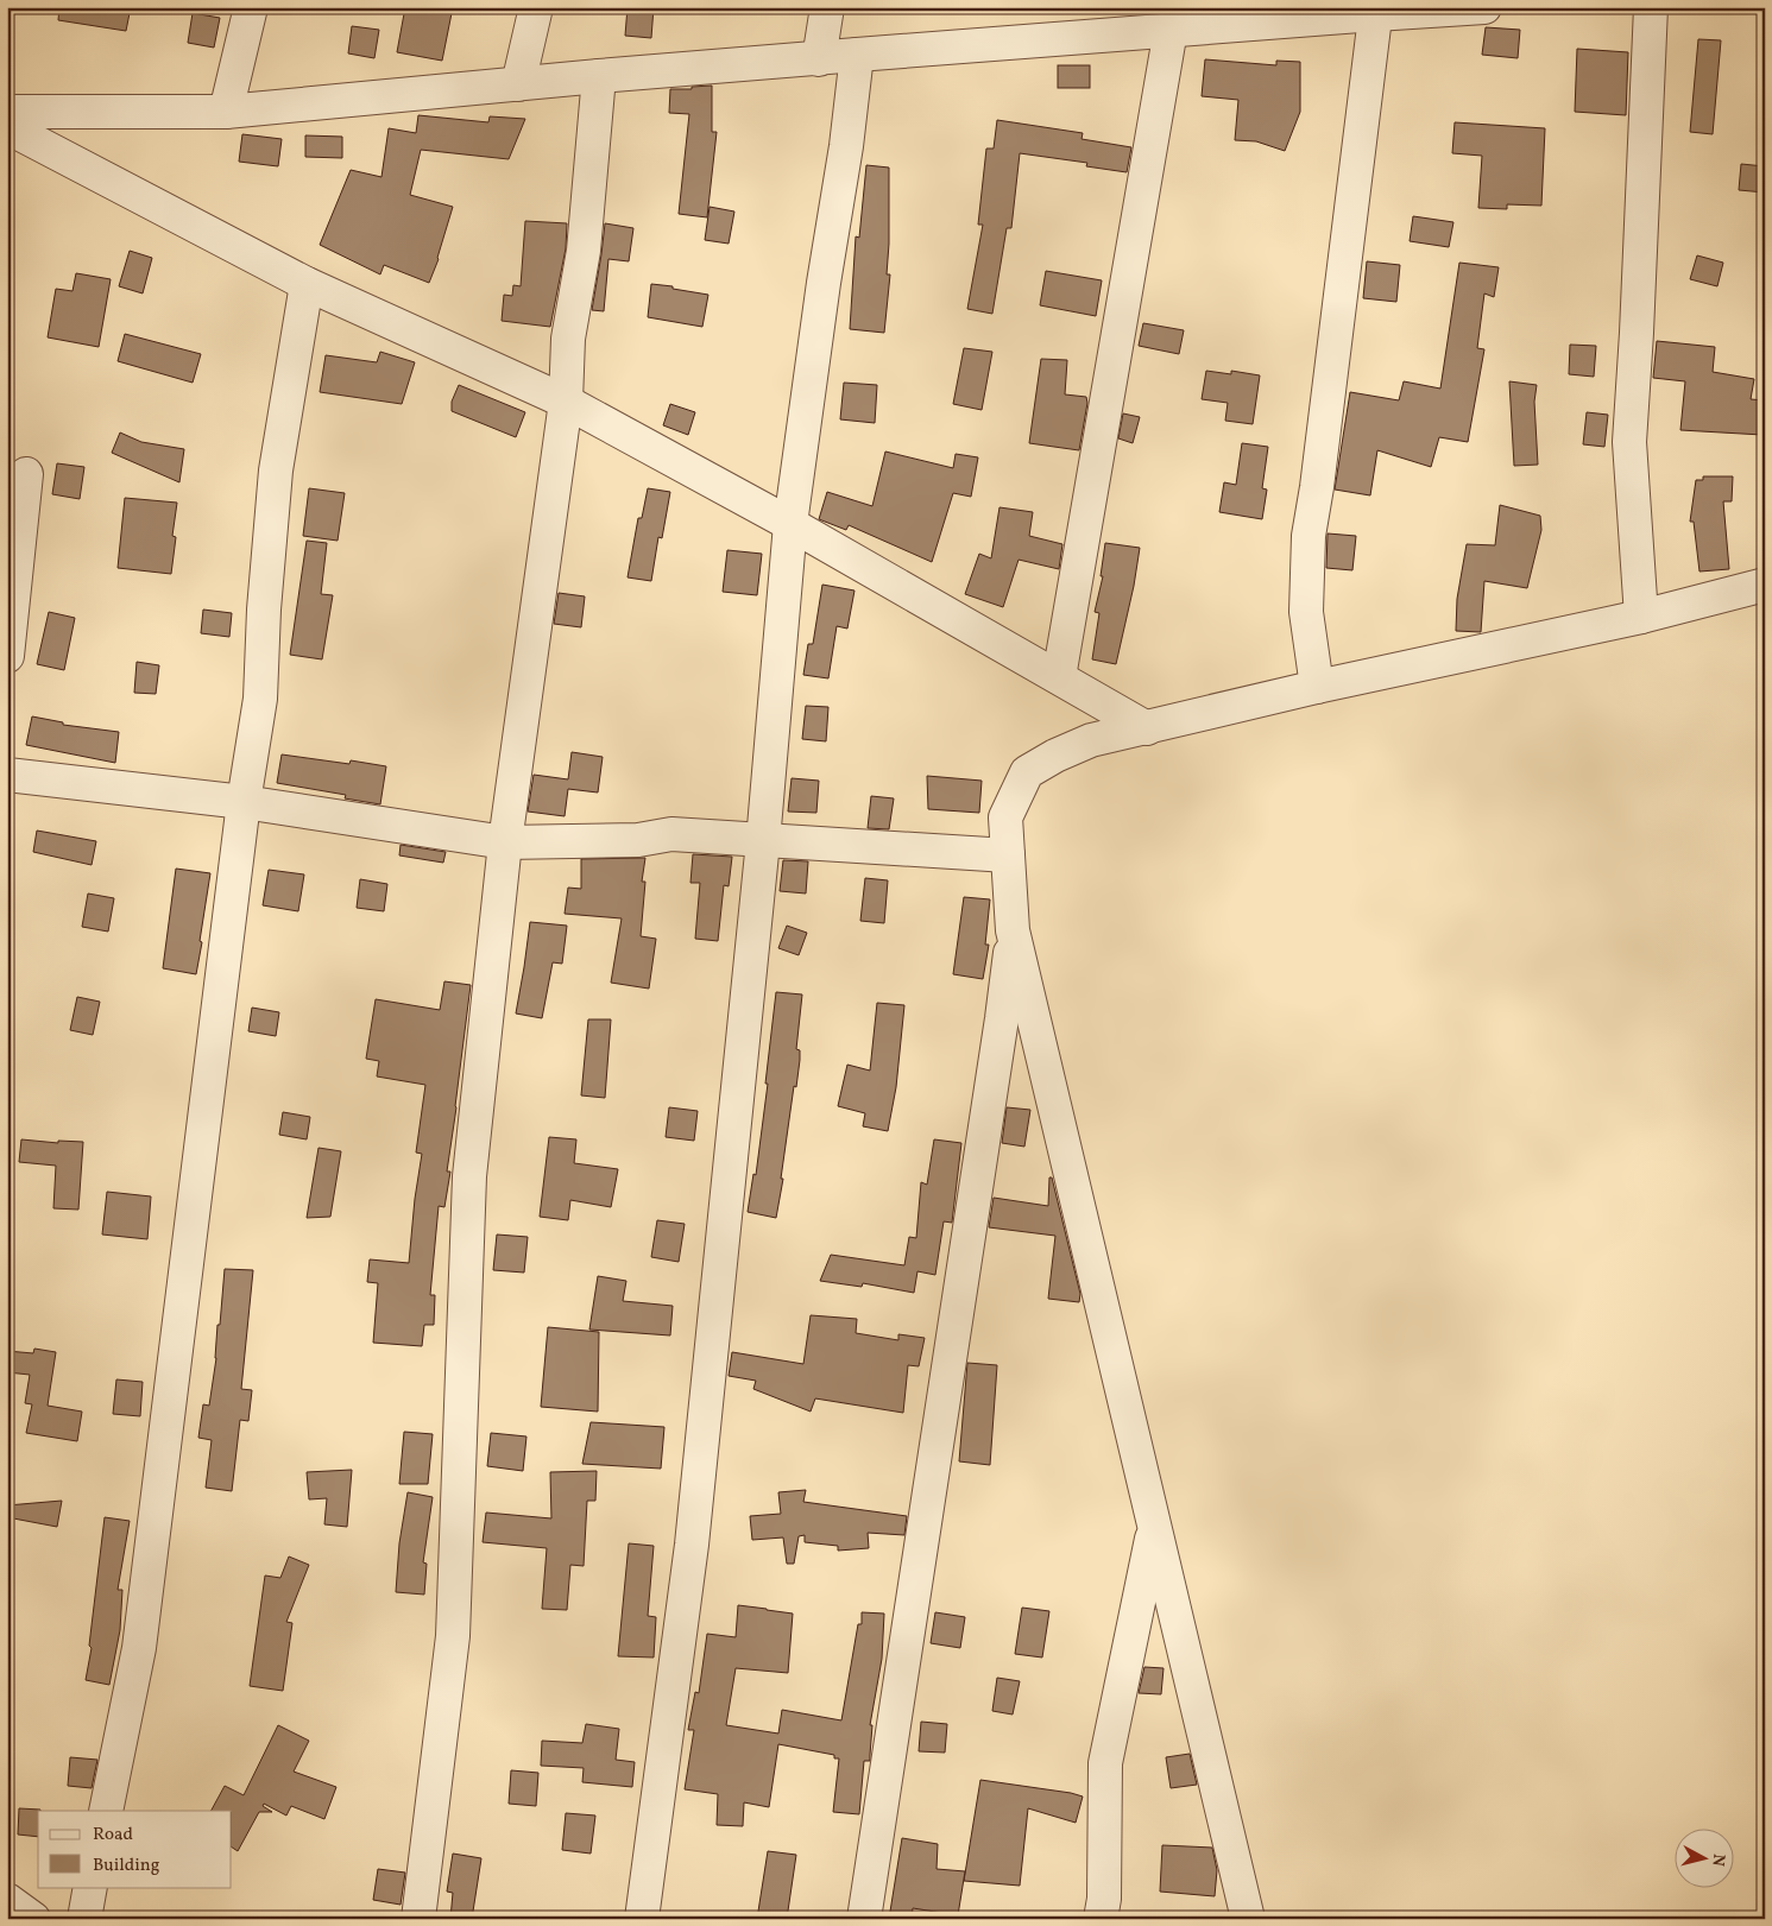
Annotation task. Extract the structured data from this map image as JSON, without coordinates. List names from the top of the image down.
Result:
{
  "legend": ["Road", "Building"],
  "north": "right"
}
